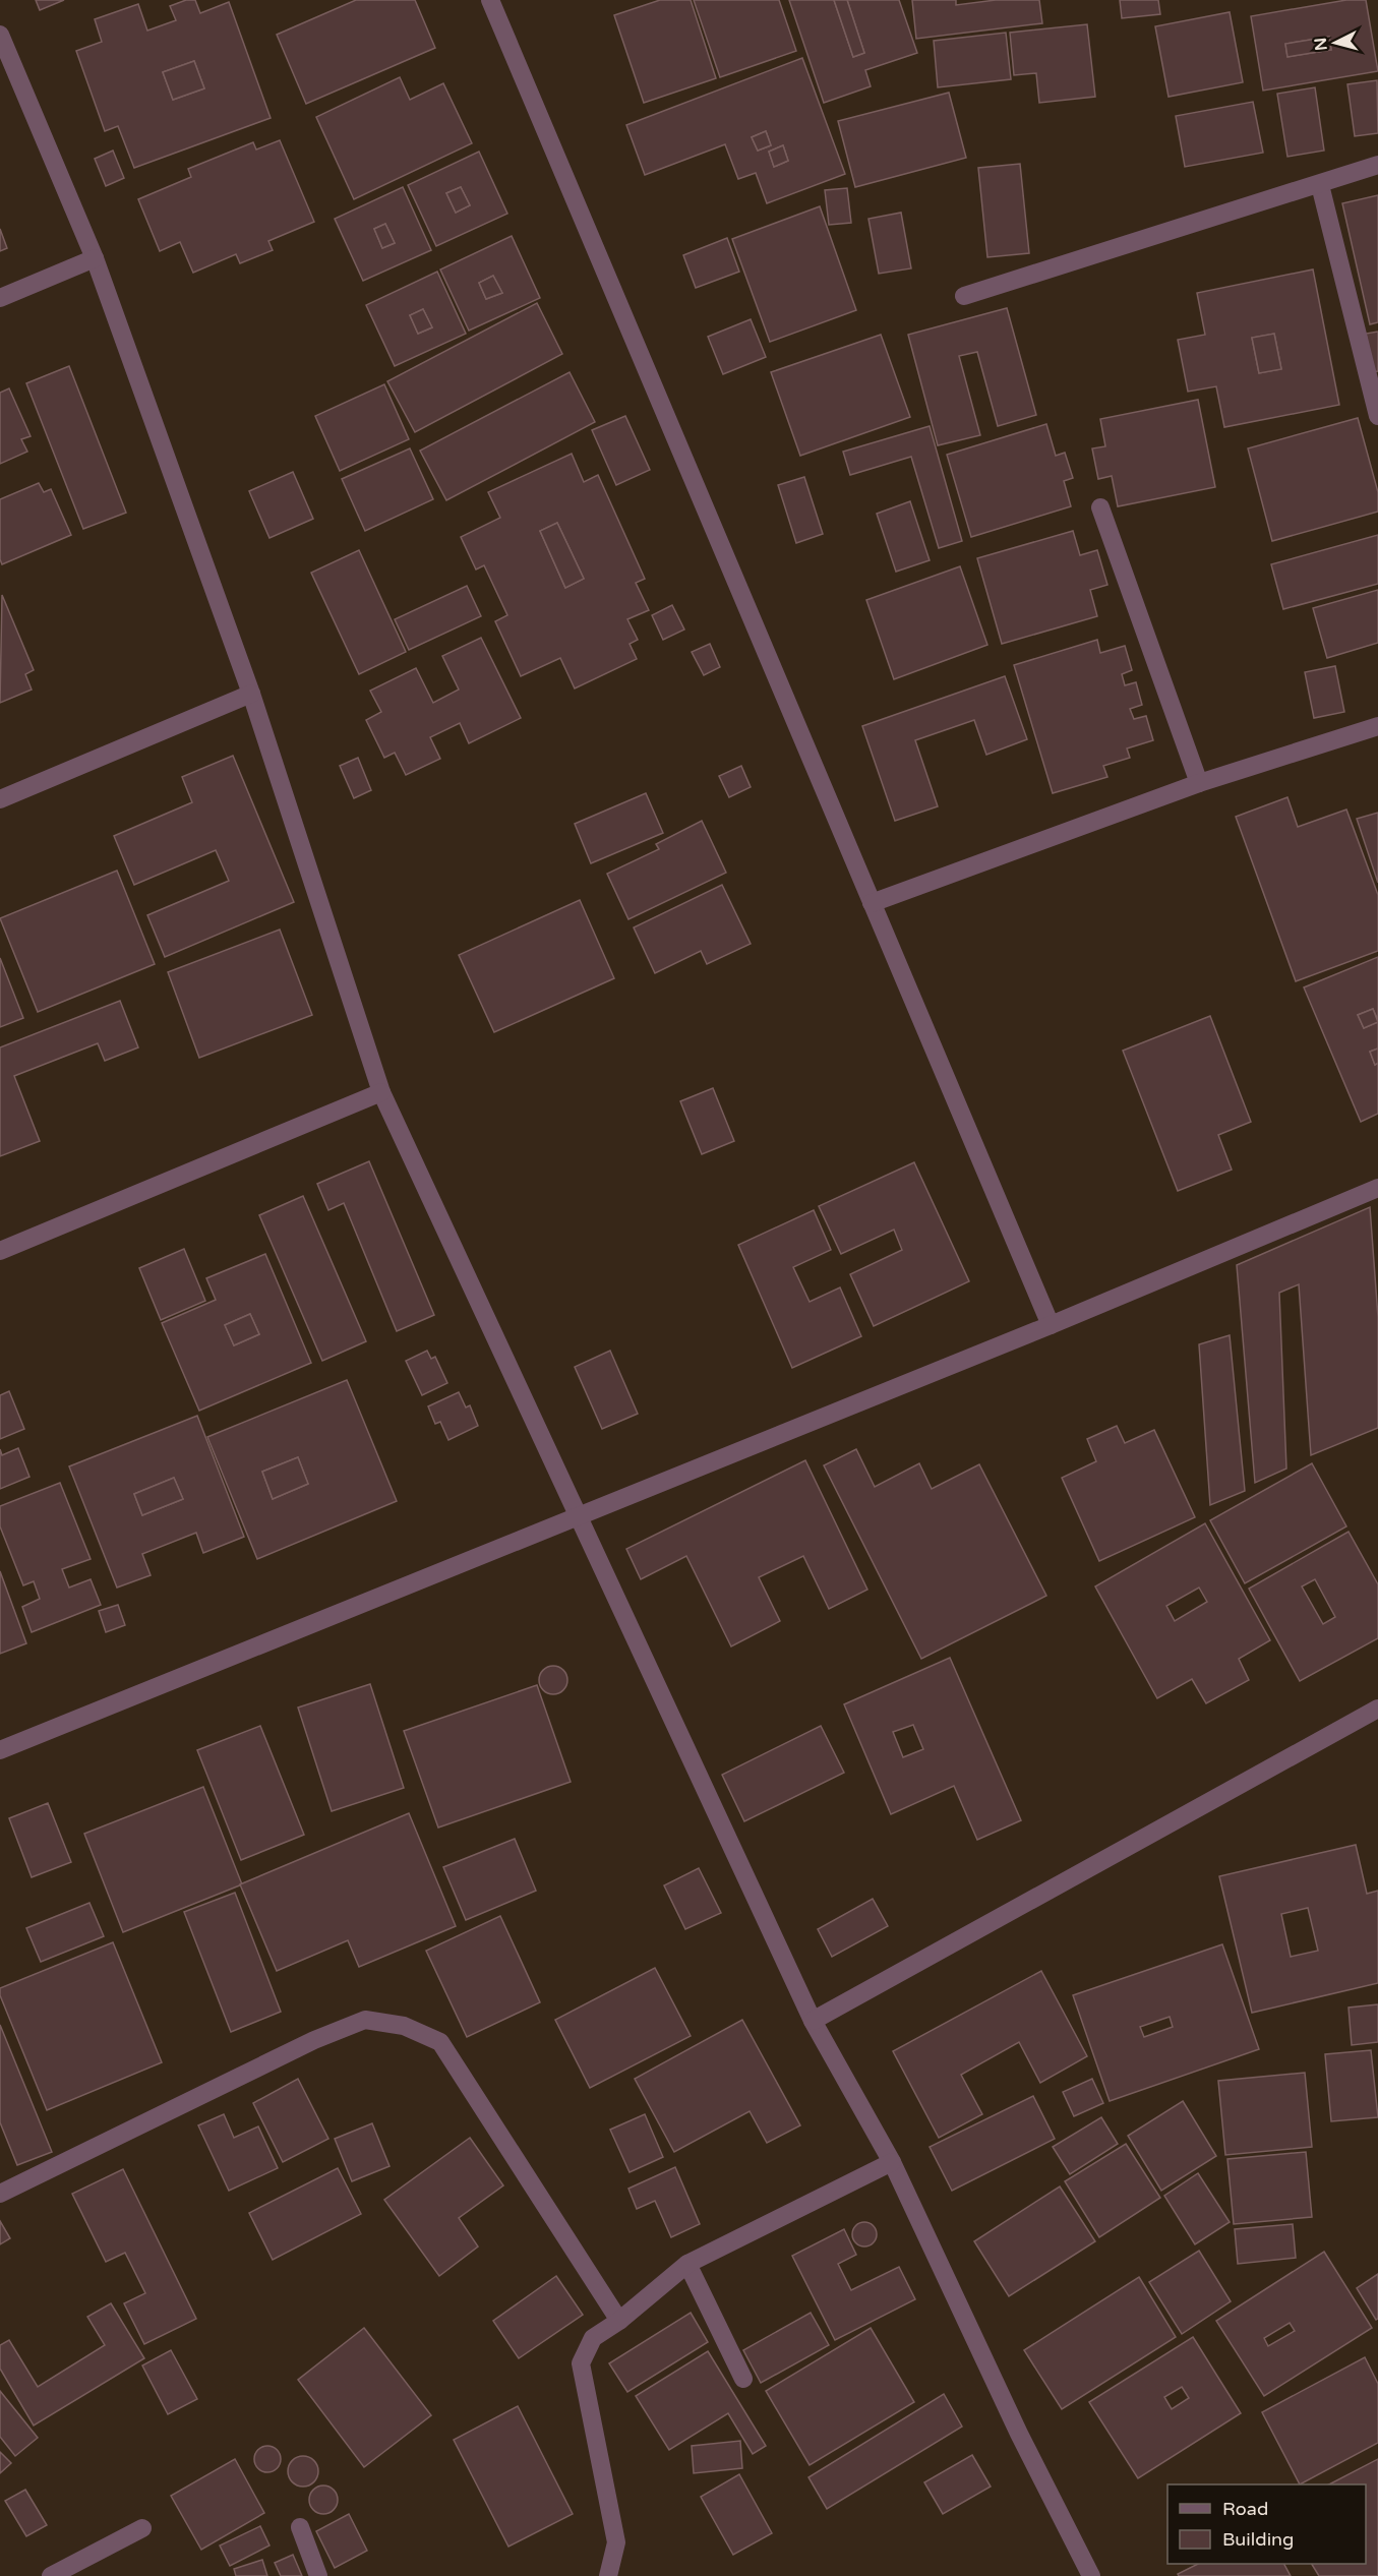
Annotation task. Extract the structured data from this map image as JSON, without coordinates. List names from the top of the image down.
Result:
{
  "legend": ["Road", "Building"],
  "north": "left"
}
